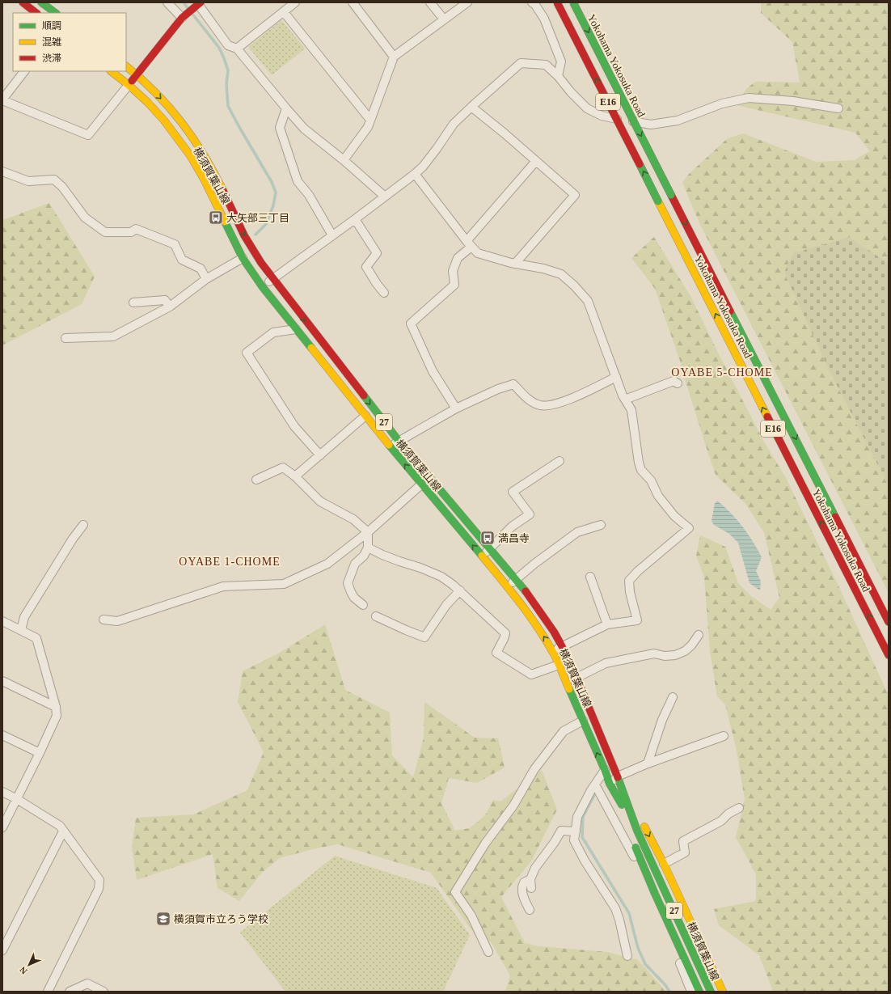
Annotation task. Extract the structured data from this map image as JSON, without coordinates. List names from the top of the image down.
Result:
{
  "streets": {
    "main road": [
      "Yokohama Yokosuka Road",
      "E16",
      "横須賀葉山線",
      "27"
    ]
  },
  "districts": ["OYABE 5-CHOME", "OYABE 1-CHOME"],
  "places": {
    "bus stop": ["大矢部三丁目", "満昌寺"],
    "school or university": ["横須賀市立ろう学校"]
  },
  "legend": ["順調", "混雑", "渋滞"],
  "north": "bottom left"
}
